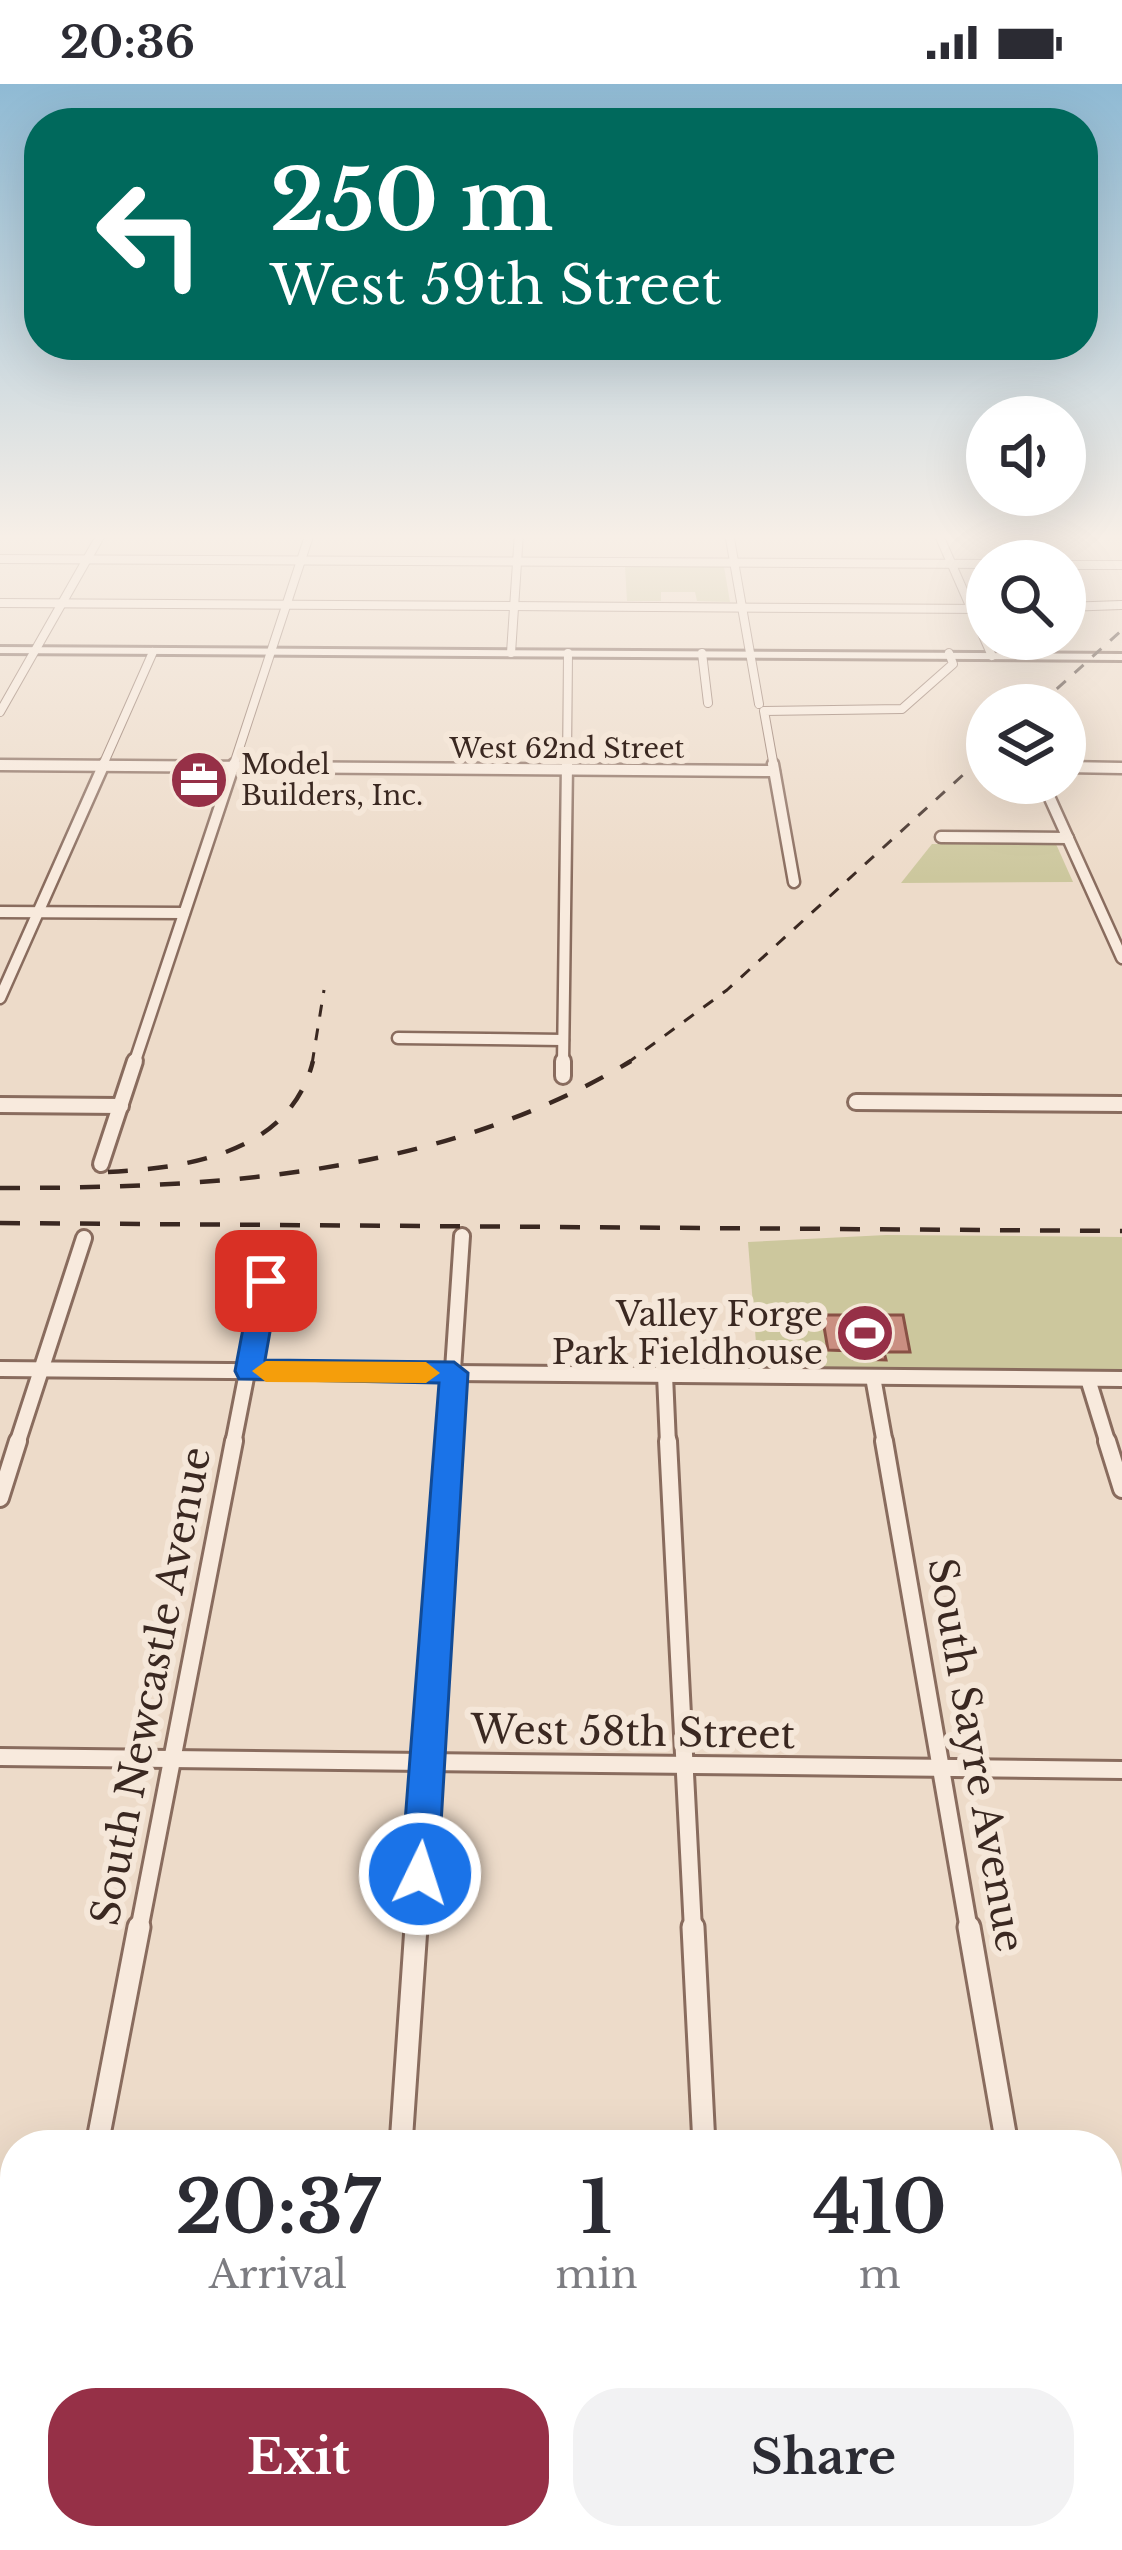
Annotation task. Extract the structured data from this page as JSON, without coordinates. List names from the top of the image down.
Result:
{
  "streets": {
    "street": [
      "West 62nd Street",
      "South Newcastle Avenue",
      "West 58th Street",
      "South Sayre Avenue"
    ]
  },
  "crossings": [
    ["South Newcastle Avenue", "West 58th Street"],
    ["West 58th Street", "South Sayre Avenue"]
  ],
  "places": {
    "office": ["Model Builders, Inc."],
    "sports": ["Valley Forge Park Fieldhouse"]
  },
  "page": {
    "status": "20:36",
    "turn": ["250 m", "West 59th Street"],
    "eta": [
      "20:37",
      "Arrival",
      "1",
      "min",
      "410",
      "m"
    ],
    "buttons": ["Exit", "Share"]
  }
}
